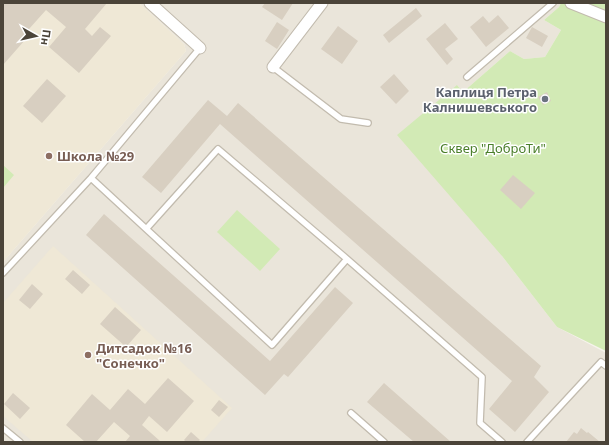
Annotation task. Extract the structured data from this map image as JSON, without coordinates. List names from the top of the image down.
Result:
{
  "parks": ["Сквер \"ДоброТи\""],
  "places": ["Каплиця Петра Калнишевського", "Школа №29", "Дитсадок №16 \"Сонечко\""],
  "north": "right"
}
